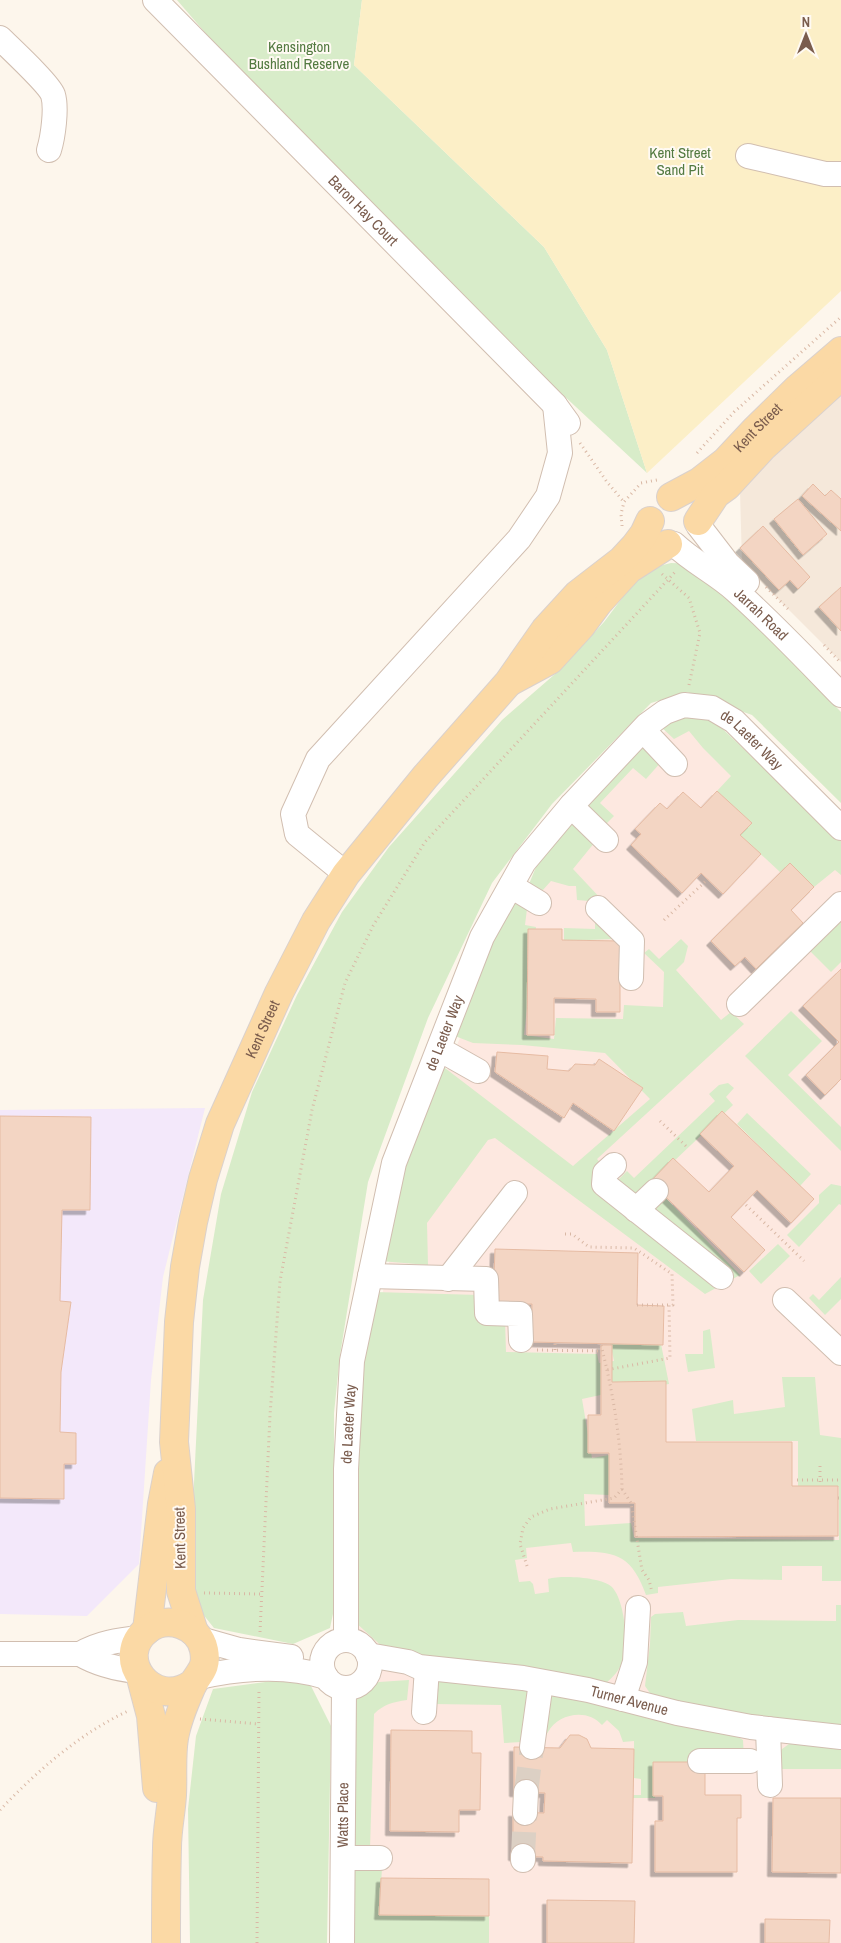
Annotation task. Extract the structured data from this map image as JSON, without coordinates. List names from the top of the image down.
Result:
{
  "streets": {
    "main road": ["Kent Street"],
    "street": [
      "Baron Hay Court",
      "Jarrah Road",
      "de Laeter Way",
      "Turner Avenue",
      "Watts Place"
    ]
  },
  "crossings": [
    ["Kent Street", "Jarrah Road"],
    ["de Laeter Way", "Turner Avenue"],
    ["de Laeter Way", "Watts Place"],
    ["Turner Avenue", "Watts Place"]
  ],
  "parks": ["Kensington Bushland Reserve", "Kent Street Sand Pit"],
  "north": "top"
}
